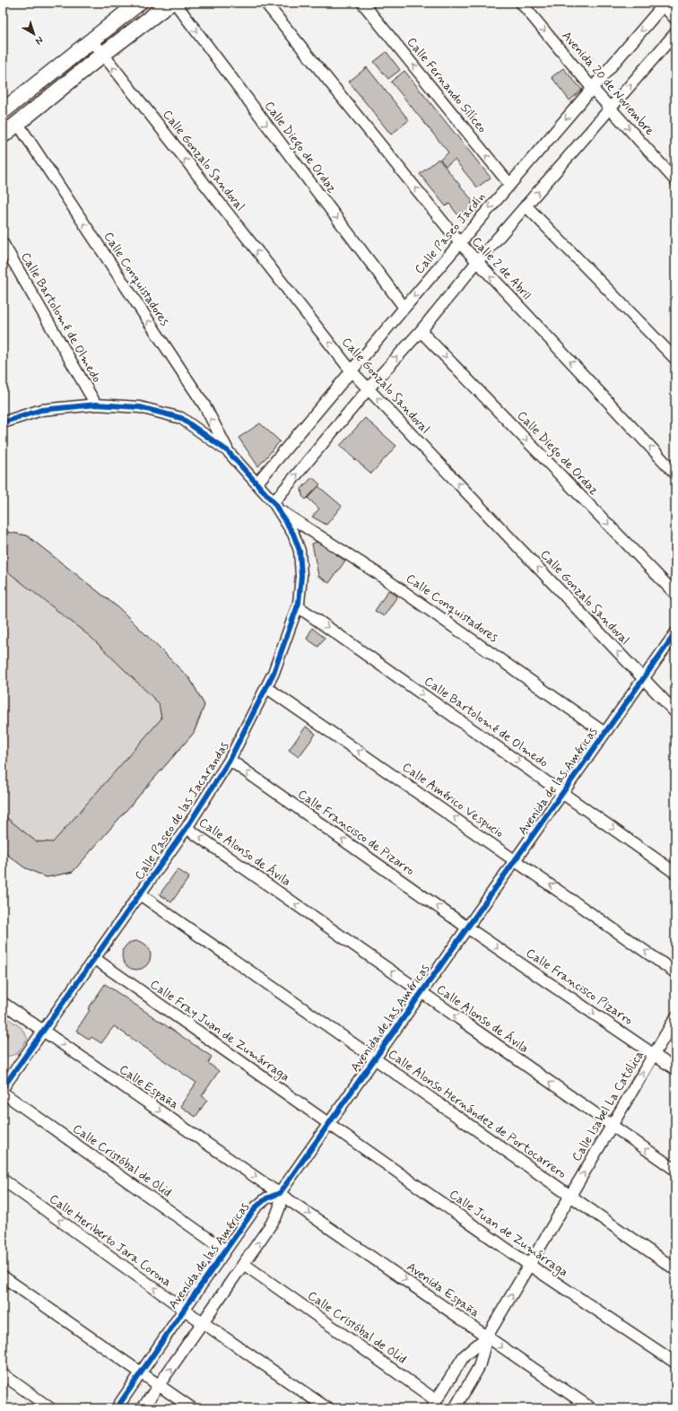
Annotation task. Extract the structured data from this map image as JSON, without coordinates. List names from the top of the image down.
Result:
{
  "streets": {
    "street": [
      "Avenida 20 de Noviembre",
      "Calle Fernando Silíceo",
      "Calle Diego de Ordaz",
      "Calle Gonzalo Sandoval",
      "Calle Paseo Jardín",
      "Calle 2 de Abril",
      "Calle Conquistadores",
      "Calle Bartolomé de Olmedo",
      "Avenida de las Américas",
      "Calle Américo Vespucio",
      "Calle Paseo de las Jacarandas",
      "Calle Francisco de Pizarro",
      "Calle Alonso de Ávila",
      "Calle Francisco Pizarro",
      "Calle Fray Juan de Zumárraga",
      "Calle España",
      "Calle Isabel La Católica",
      "Calle Alonso Hernández de Portocarrero",
      "Calle Cristóbal de Olid",
      "Calle Juan de Zumárraga",
      "Calle Heriberto Jara Corona",
      "Avenida España"
    ]
  },
  "crossings": [
    ["Avenida 20 de Noviembre", "Calle Paseo Jardín"],
    ["Calle Fernando Silíceo", "Calle Paseo Jardín"],
    ["Calle Diego de Ordaz", "Calle Paseo Jardín"],
    ["Calle Gonzalo Sandoval", "Calle Paseo Jardín"],
    ["Calle Gonzalo Sandoval", "Avenida de las Américas"],
    ["Calle Paseo Jardín", "Calle 2 de Abril"],
    ["Calle Paseo Jardín", "Calle Paseo de las Jacarandas"],
    ["Calle Conquistadores", "Avenida de las Américas"],
    ["Calle Conquistadores", "Calle Paseo de las Jacarandas"],
    ["Calle Bartolomé de Olmedo", "Avenida de las Américas"],
    ["Calle Bartolomé de Olmedo", "Calle Paseo de las Jacarandas"],
    ["Avenida de las Américas", "Calle Américo Vespucio"],
    ["Avenida de las Américas", "Calle Francisco de Pizarro"],
    ["Avenida de las Américas", "Calle Alonso de Ávila"],
    ["Avenida de las Américas", "Calle Francisco Pizarro"],
    ["Avenida de las Américas", "Calle Fray Juan de Zumárraga"],
    ["Avenida de las Américas", "Calle España"],
    ["Avenida de las Américas", "Calle Alonso Hernández de Portocarrero"],
    ["Avenida de las Américas", "Calle Cristóbal de Olid"],
    ["Avenida de las Américas", "Calle Juan de Zumárraga"],
    ["Avenida de las Américas", "Calle Heriberto Jara Corona"],
    ["Avenida de las Américas", "Avenida España"],
    ["Calle Américo Vespucio", "Calle Paseo de las Jacarandas"],
    ["Calle Paseo de las Jacarandas", "Calle Francisco de Pizarro"],
    ["Calle Paseo de las Jacarandas", "Calle Alonso de Ávila"],
    ["Calle Paseo de las Jacarandas", "Calle Fray Juan de Zumárraga"],
    ["Calle Paseo de las Jacarandas", "Calle España"],
    ["Calle Paseo de las Jacarandas", "Calle Alonso Hernández de Portocarrero"],
    ["Calle Francisco de Pizarro", "Calle Francisco Pizarro"],
    ["Calle Alonso de Ávila", "Calle Isabel La Católica"],
    ["Calle Francisco Pizarro", "Calle Isabel La Católica"],
    ["Calle Fray Juan de Zumárraga", "Calle Juan de Zumárraga"],
    ["Calle España", "Avenida España"],
    ["Calle Isabel La Católica", "Calle Alonso Hernández de Portocarrero"],
    ["Calle Isabel La Católica", "Calle Cristóbal de Olid"],
    ["Calle Isabel La Católica", "Calle Juan de Zumárraga"],
    ["Calle Isabel La Católica", "Avenida España"]
  ],
  "one_way": [
    "Avenida 20 de Noviembre",
    "Calle Fernando Silíceo",
    "Calle Diego de Ordaz",
    "Calle Gonzalo Sandoval",
    "Calle Conquistadores",
    "Calle Bartolomé de Olmedo",
    "Calle Américo Vespucio",
    "Calle Francisco de Pizarro",
    "Calle Alonso de Ávila",
    "Calle Francisco Pizarro",
    "Calle España",
    "Calle Isabel La Católica",
    "Avenida España"
  ],
  "north": "bottom right"
}
